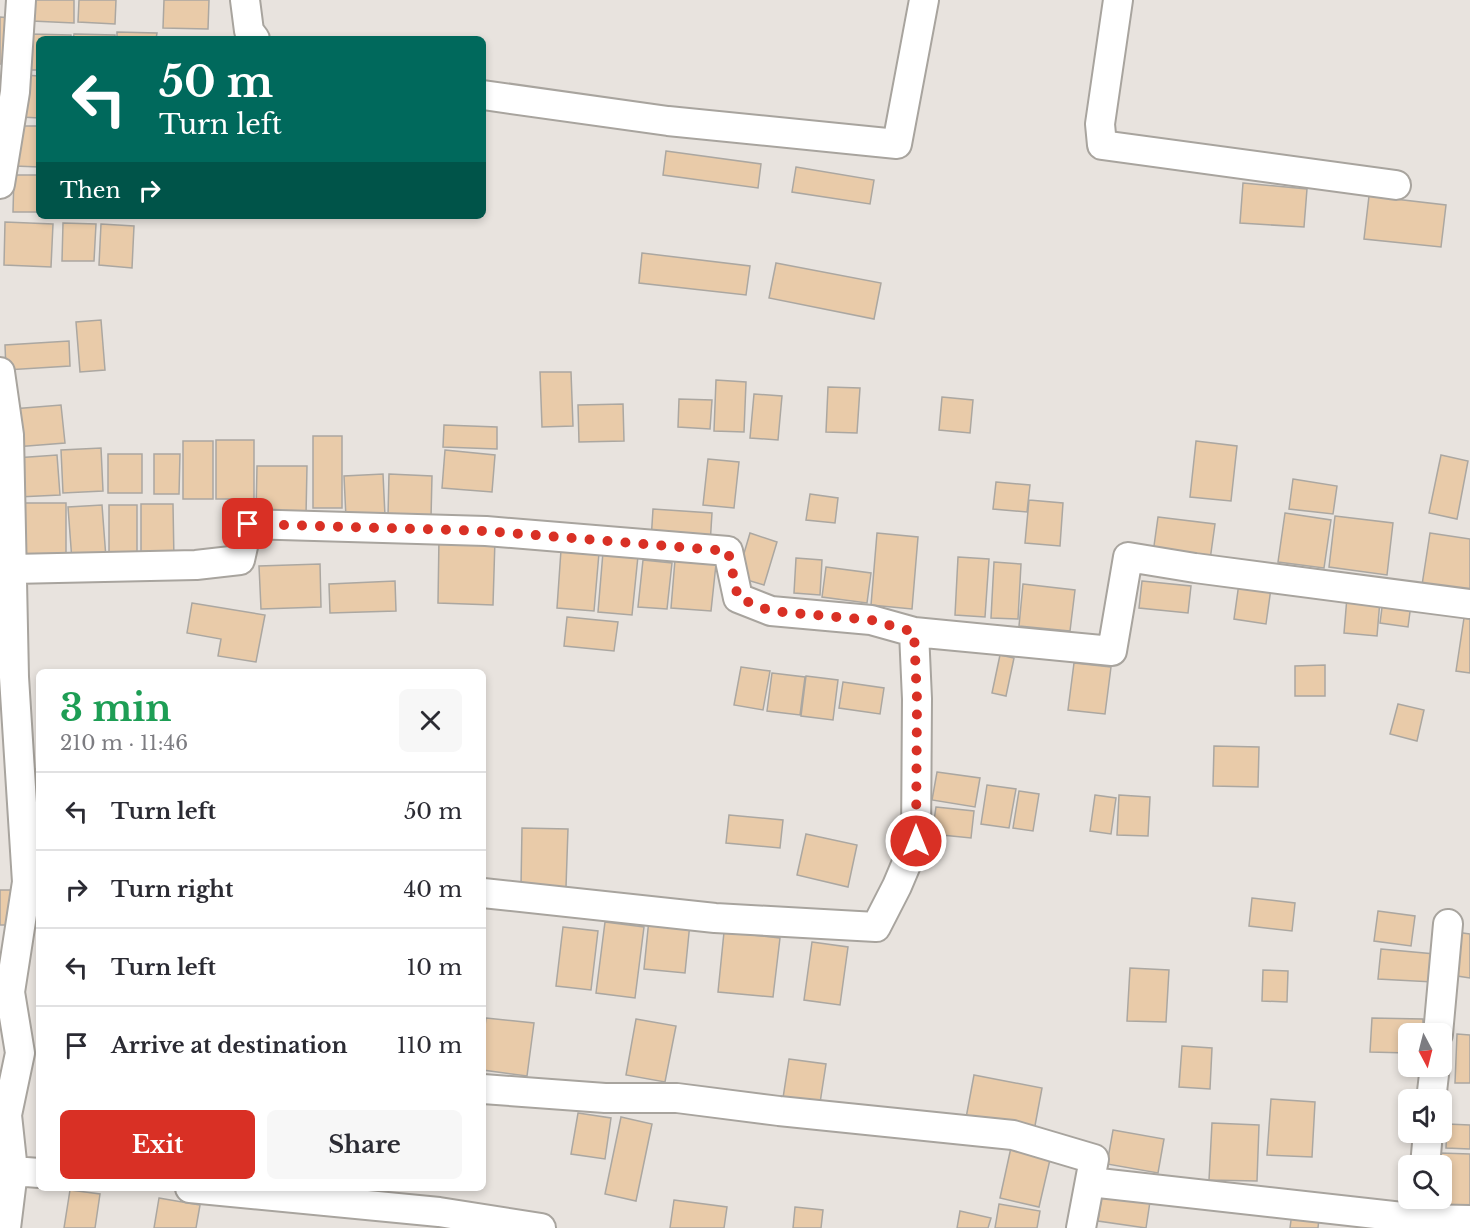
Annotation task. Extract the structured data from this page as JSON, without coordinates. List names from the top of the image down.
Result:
{
  "north": "bottom",
  "page": {
    "turn": ["50 m", "Turn left"],
    "then": "Then",
    "heading": ["3 min", "210 m · 11:46"],
    "list": [
      {
        "name": "Turn left",
        "value": "50 m"
      },
      {
        "name": "Turn right",
        "value": "40 m"
      },
      {
        "name": "Turn left",
        "value": "10 m"
      },
      {
        "name": "Arrive at destination",
        "value": "110 m"
      }
    ],
    "buttons": ["Exit", "Share"]
  }
}
